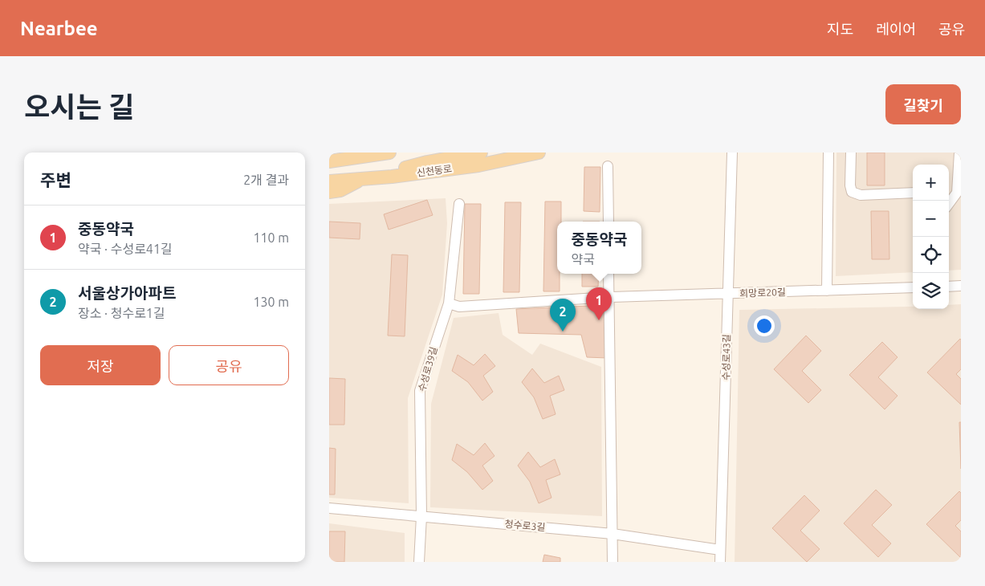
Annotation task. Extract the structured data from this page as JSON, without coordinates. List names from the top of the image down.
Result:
{
  "streets": {
    "main road": ["신천동로"],
    "street": [
      "희망로20길",
      "수성로43길",
      "수성로39길",
      "청수로3길"
    ]
  },
  "crossings": [
    ["희망로20길", "수성로43길"],
    ["희망로20길", "수성로39길"],
    ["수성로43길", "청수로3길"],
    ["수성로39길", "청수로3길"]
  ],
  "page": {
    "header": "Nearbee",
    "nav": ["지도", "레이어", "공유"],
    "title": "오시는 길",
    "buttons": [
      "길찾기",
      ["저장", "공유"]
    ],
    "heading": ["주변", "2개 결과"],
    "map_buttons": ["+", "−"],
    "list": [
      {
        "mark": "1",
        "name": "중동약국",
        "note": "약국 · 수성로41길",
        "value": "110 m"
      },
      {
        "mark": "2",
        "name": "서울상가아파트",
        "note": "장소 · 청수로1길",
        "value": "130 m"
      }
    ],
    "popup": ["중동약국", "약국"],
    "pins": ["1", "2"]
  }
}
